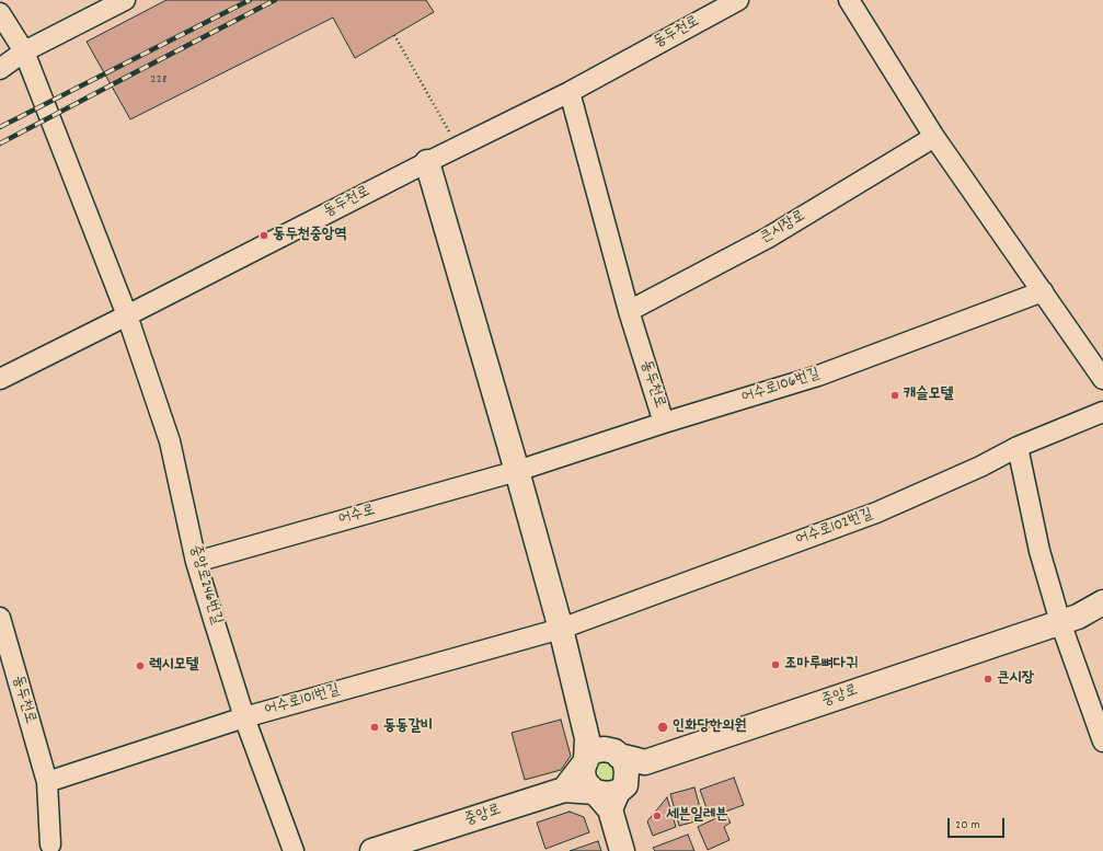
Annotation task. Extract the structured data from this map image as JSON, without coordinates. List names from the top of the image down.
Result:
{
  "streets": {
    "street": [
      "동두천로",
      "큰시장로",
      "어수로106번길",
      "어수로",
      "어수로102번길",
      "중앙로246번길",
      "중앙로",
      "어수로101번길"
    ]
  },
  "crossings": [
    ["동두천로", "큰시장로"],
    ["동두천로", "어수로106번길"],
    ["동두천로", "중앙로246번길"],
    ["동두천로", "어수로101번길"],
    ["어수로106번길", "어수로"],
    ["어수로", "중앙로246번길"],
    ["어수로102번길", "어수로101번길"],
    ["중앙로246번길", "어수로101번길"]
  ],
  "places": [
    "동두천중앙역",
    "캐슬모텔",
    "조마루뼈다귀",
    "렉시모텔",
    "큰시장",
    "동동갈비",
    "인화당한의원",
    "세븐일레븐"
  ],
  "house_numbers": ["228"],
  "scale_bar": "20 m"
}
